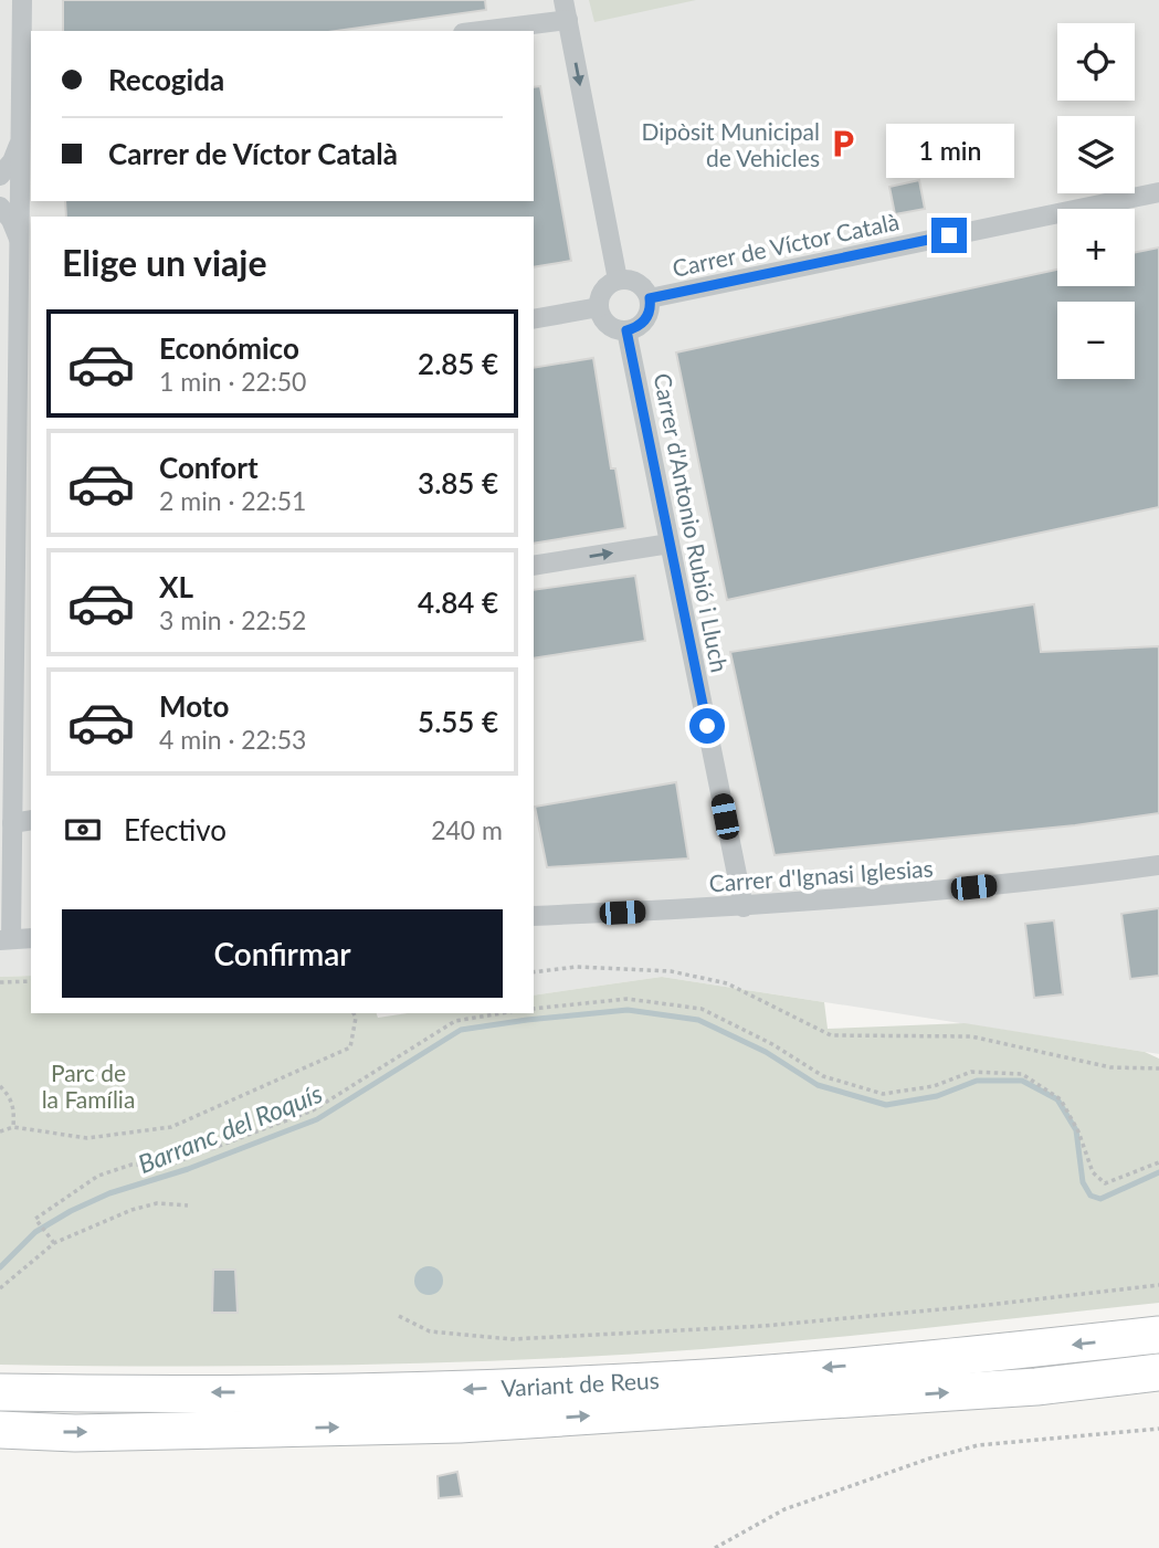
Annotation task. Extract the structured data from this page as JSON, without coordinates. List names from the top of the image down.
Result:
{
  "streets": {
    "highway": ["Variant de Reus"],
    "street": ["Carrer de Víctor Català", "Carrer d'Antonio Rubió i Lluch", "Carrer d'Ignasi Iglesias"]
  },
  "crossings": [
    ["Carrer de Víctor Català", "Carrer d'Antonio Rubió i Lluch"],
    ["Carrer d'Antonio Rubió i Lluch", "Carrer d'Ignasi Iglesias"]
  ],
  "water": ["Barranc del Roquís"],
  "parks": ["Parc de la Família"],
  "places": {
    "parking": ["Dipòsit Municipal de Vehicles"]
  },
  "page": {
    "map_buttons": ["+", "−"],
    "banner": ["Recogida", "Carrer de Víctor Català"],
    "bubble": "1 min",
    "heading": "Elige un viaje",
    "list": [
      {
        "name": "Económico",
        "note": "1 min · 22:50",
        "value": "2.85 €"
      },
      {
        "name": "Confort",
        "note": "2 min · 22:51",
        "value": "3.85 €"
      },
      {
        "name": "XL",
        "note": "3 min · 22:52",
        "value": "4.84 €"
      },
      {
        "name": "Moto",
        "note": "4 min · 22:53",
        "value": "5.55 €"
      }
    ],
    "pay": ["Efectivo", "240 m"],
    "buttons": "Confirmar"
  }
}
